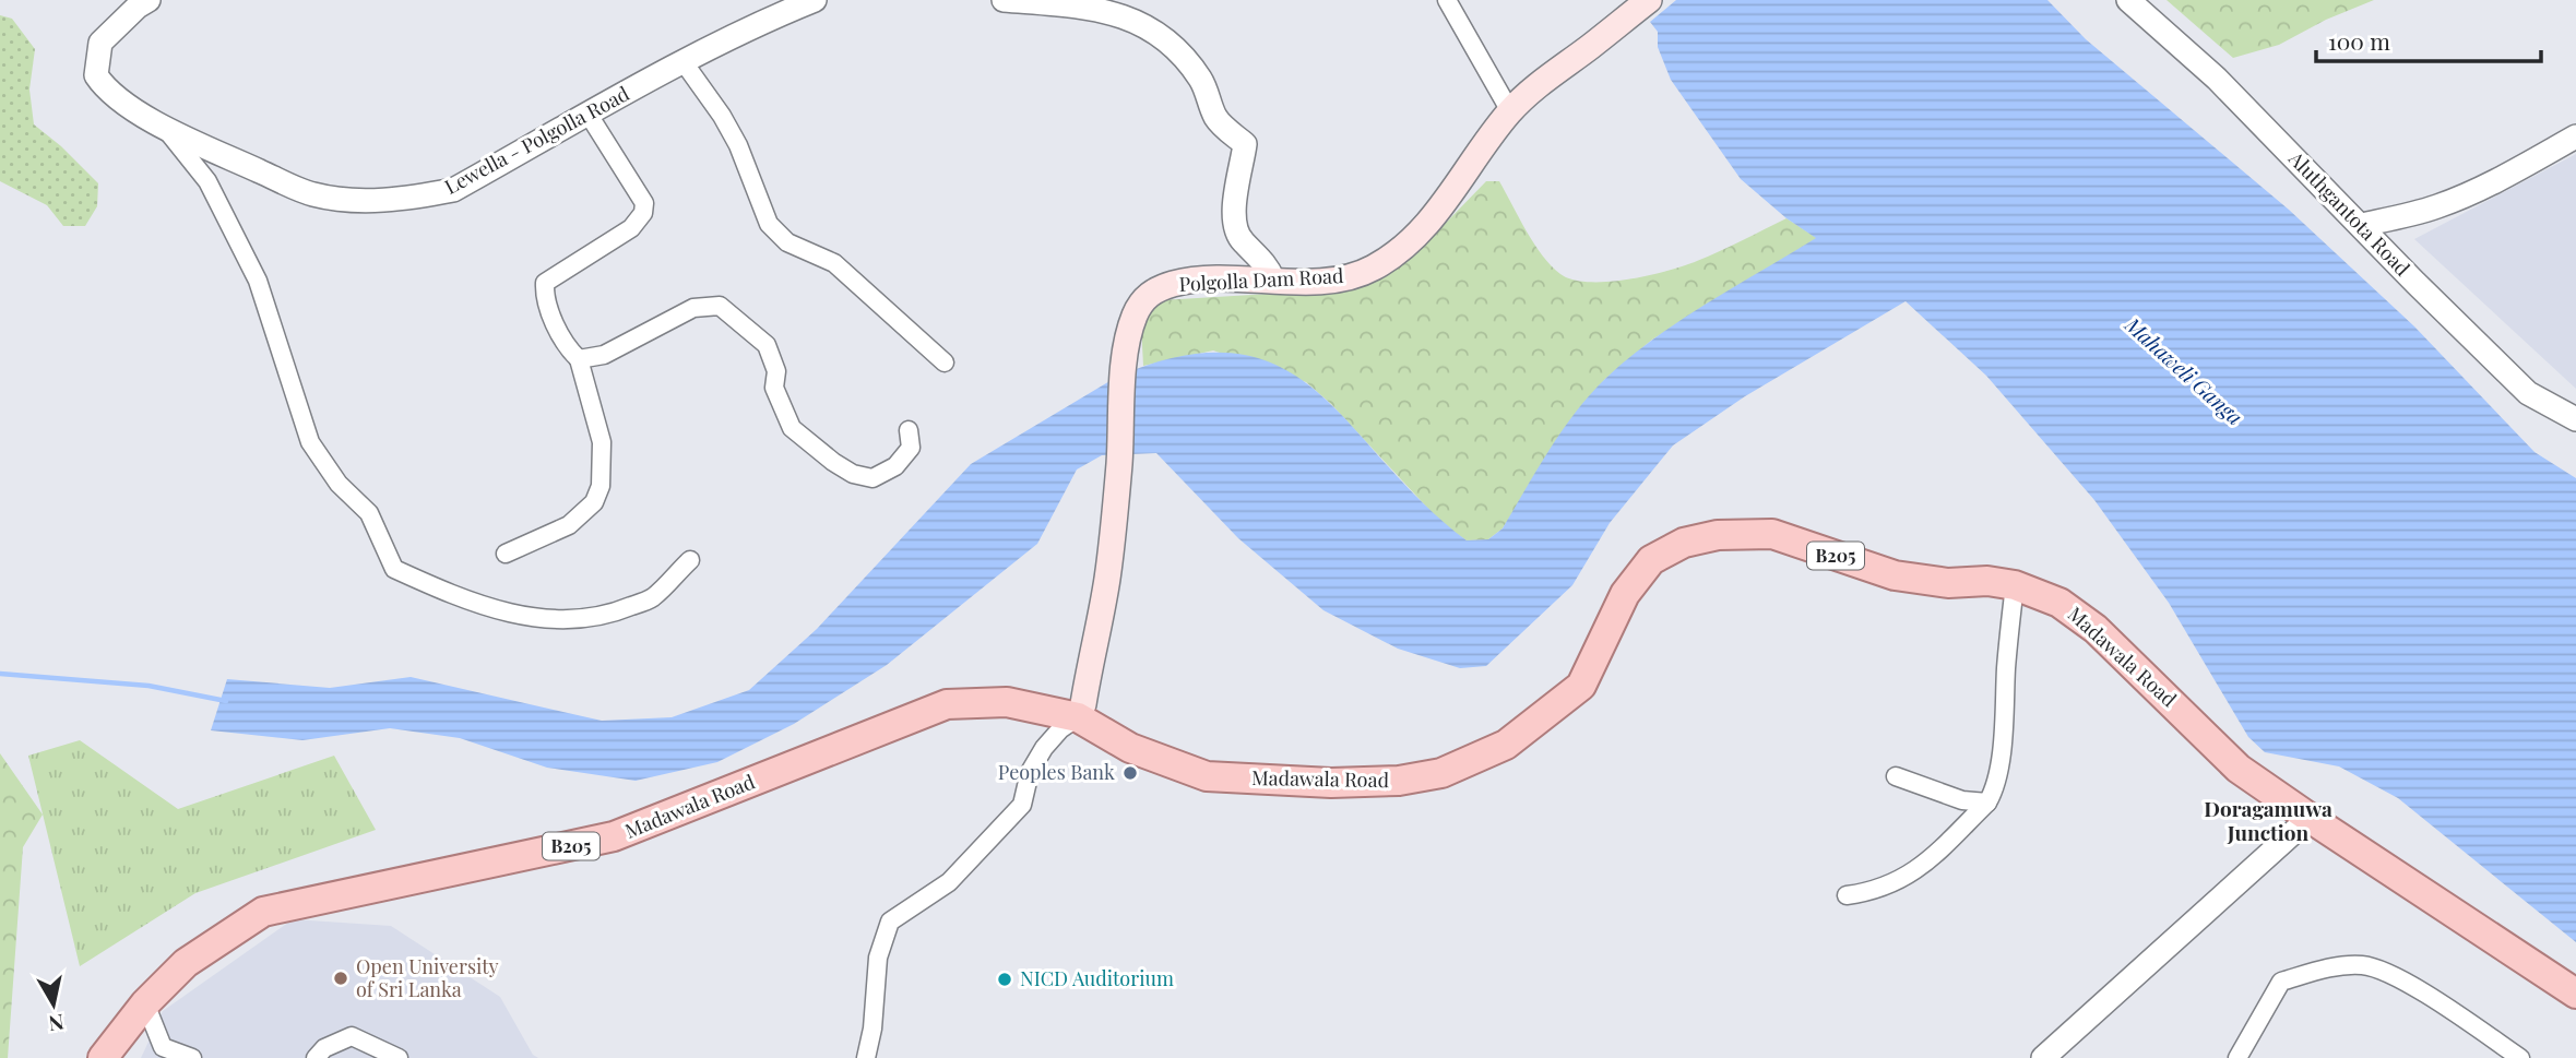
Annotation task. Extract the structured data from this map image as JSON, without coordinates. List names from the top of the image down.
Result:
{
  "streets": {
    "main road": ["Polgolla Dam Road", "B205", "Madawala Road"],
    "street": ["Lewella - Polgolla Road", "Aluthgantota Road"]
  },
  "crossings": [
    ["Polgolla Dam Road", "Madawala Road"]
  ],
  "districts": ["Doragamuwa Junction"],
  "water": ["Mahaweli Ganga"],
  "places": ["Peoples Bank", "Open University of Sri Lanka", "NICD Auditorium"],
  "scale_bar": "100 m",
  "north": "bottom"
}
